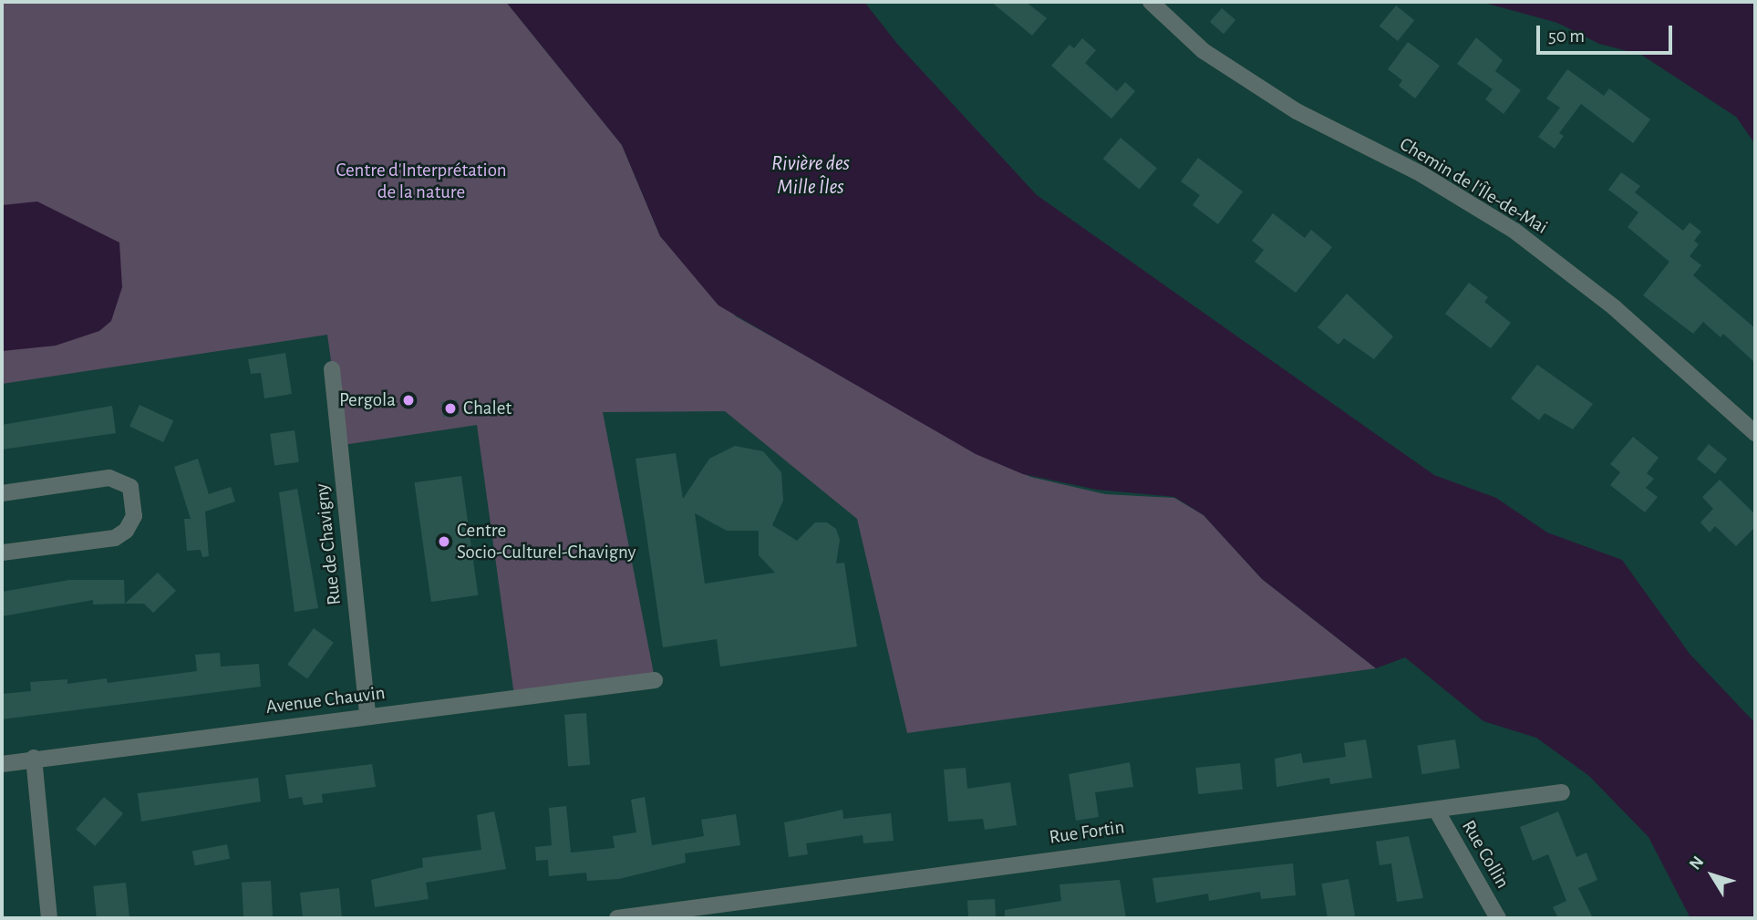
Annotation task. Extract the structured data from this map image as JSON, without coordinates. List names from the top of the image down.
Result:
{
  "streets": {
    "street": [
      "Chemin de l'Île-de-Mai",
      "Rue de Chavigny",
      "Avenue Chauvin",
      "Rue Fortin",
      "Rue Collin"
    ]
  },
  "crossings": [
    ["Rue de Chavigny", "Avenue Chauvin"],
    ["Rue Fortin", "Rue Collin"]
  ],
  "water": ["Rivière des Mille Îles"],
  "parks": ["Centre d'Interprétation de la nature"],
  "places": ["Pergola", "Chalet", "Centre Socio-Culturel-Chavigny"],
  "scale_bar": "50 m",
  "north": "top left"
}
